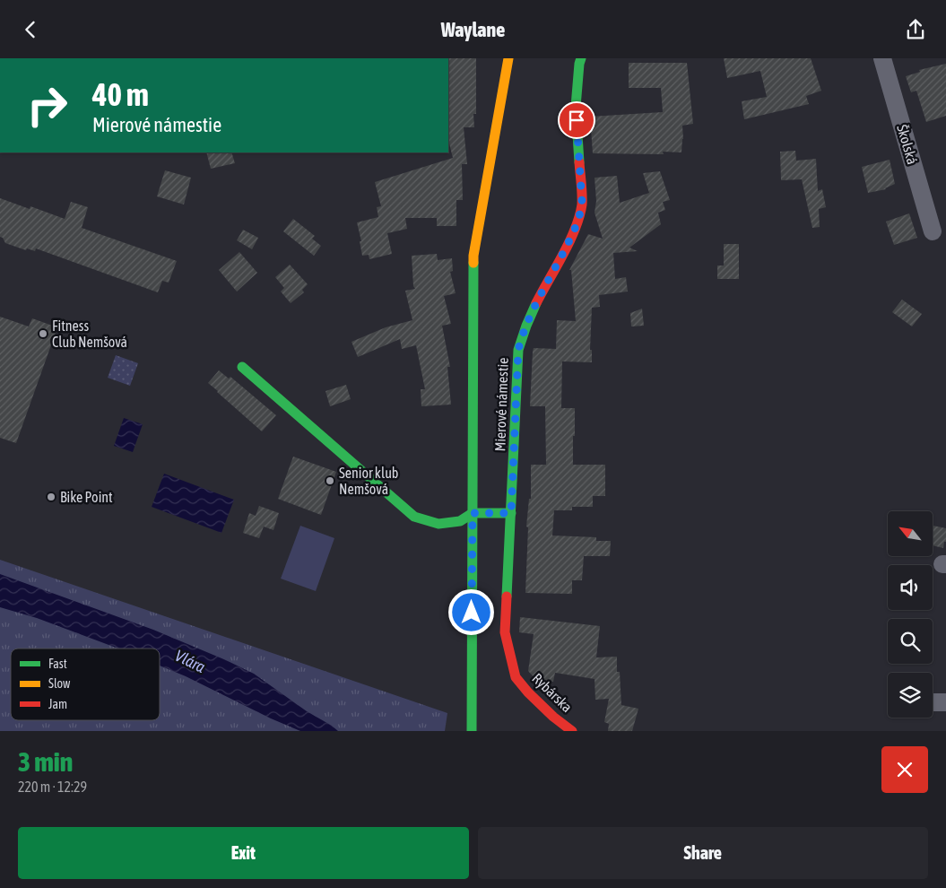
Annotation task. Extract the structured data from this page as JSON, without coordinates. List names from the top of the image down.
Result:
{
  "streets": {
    "street": ["Školská", "Mierové námestie", "Rybárska"]
  },
  "crossings": [
    ["Mierové námestie", "Rybárska"]
  ],
  "water": ["Vlára"],
  "places": ["Fitness Club Nemšová", "Senior klub Nemšová", "Bike Point"],
  "legend": ["Fast", "Slow", "Jam"],
  "north": "top left",
  "page": {
    "header": "Waylane",
    "turn": ["40 m", "Mierové námestie"],
    "heading": ["3 min", "220 m · 12:29"],
    "buttons": ["Exit", "Share"]
  }
}
